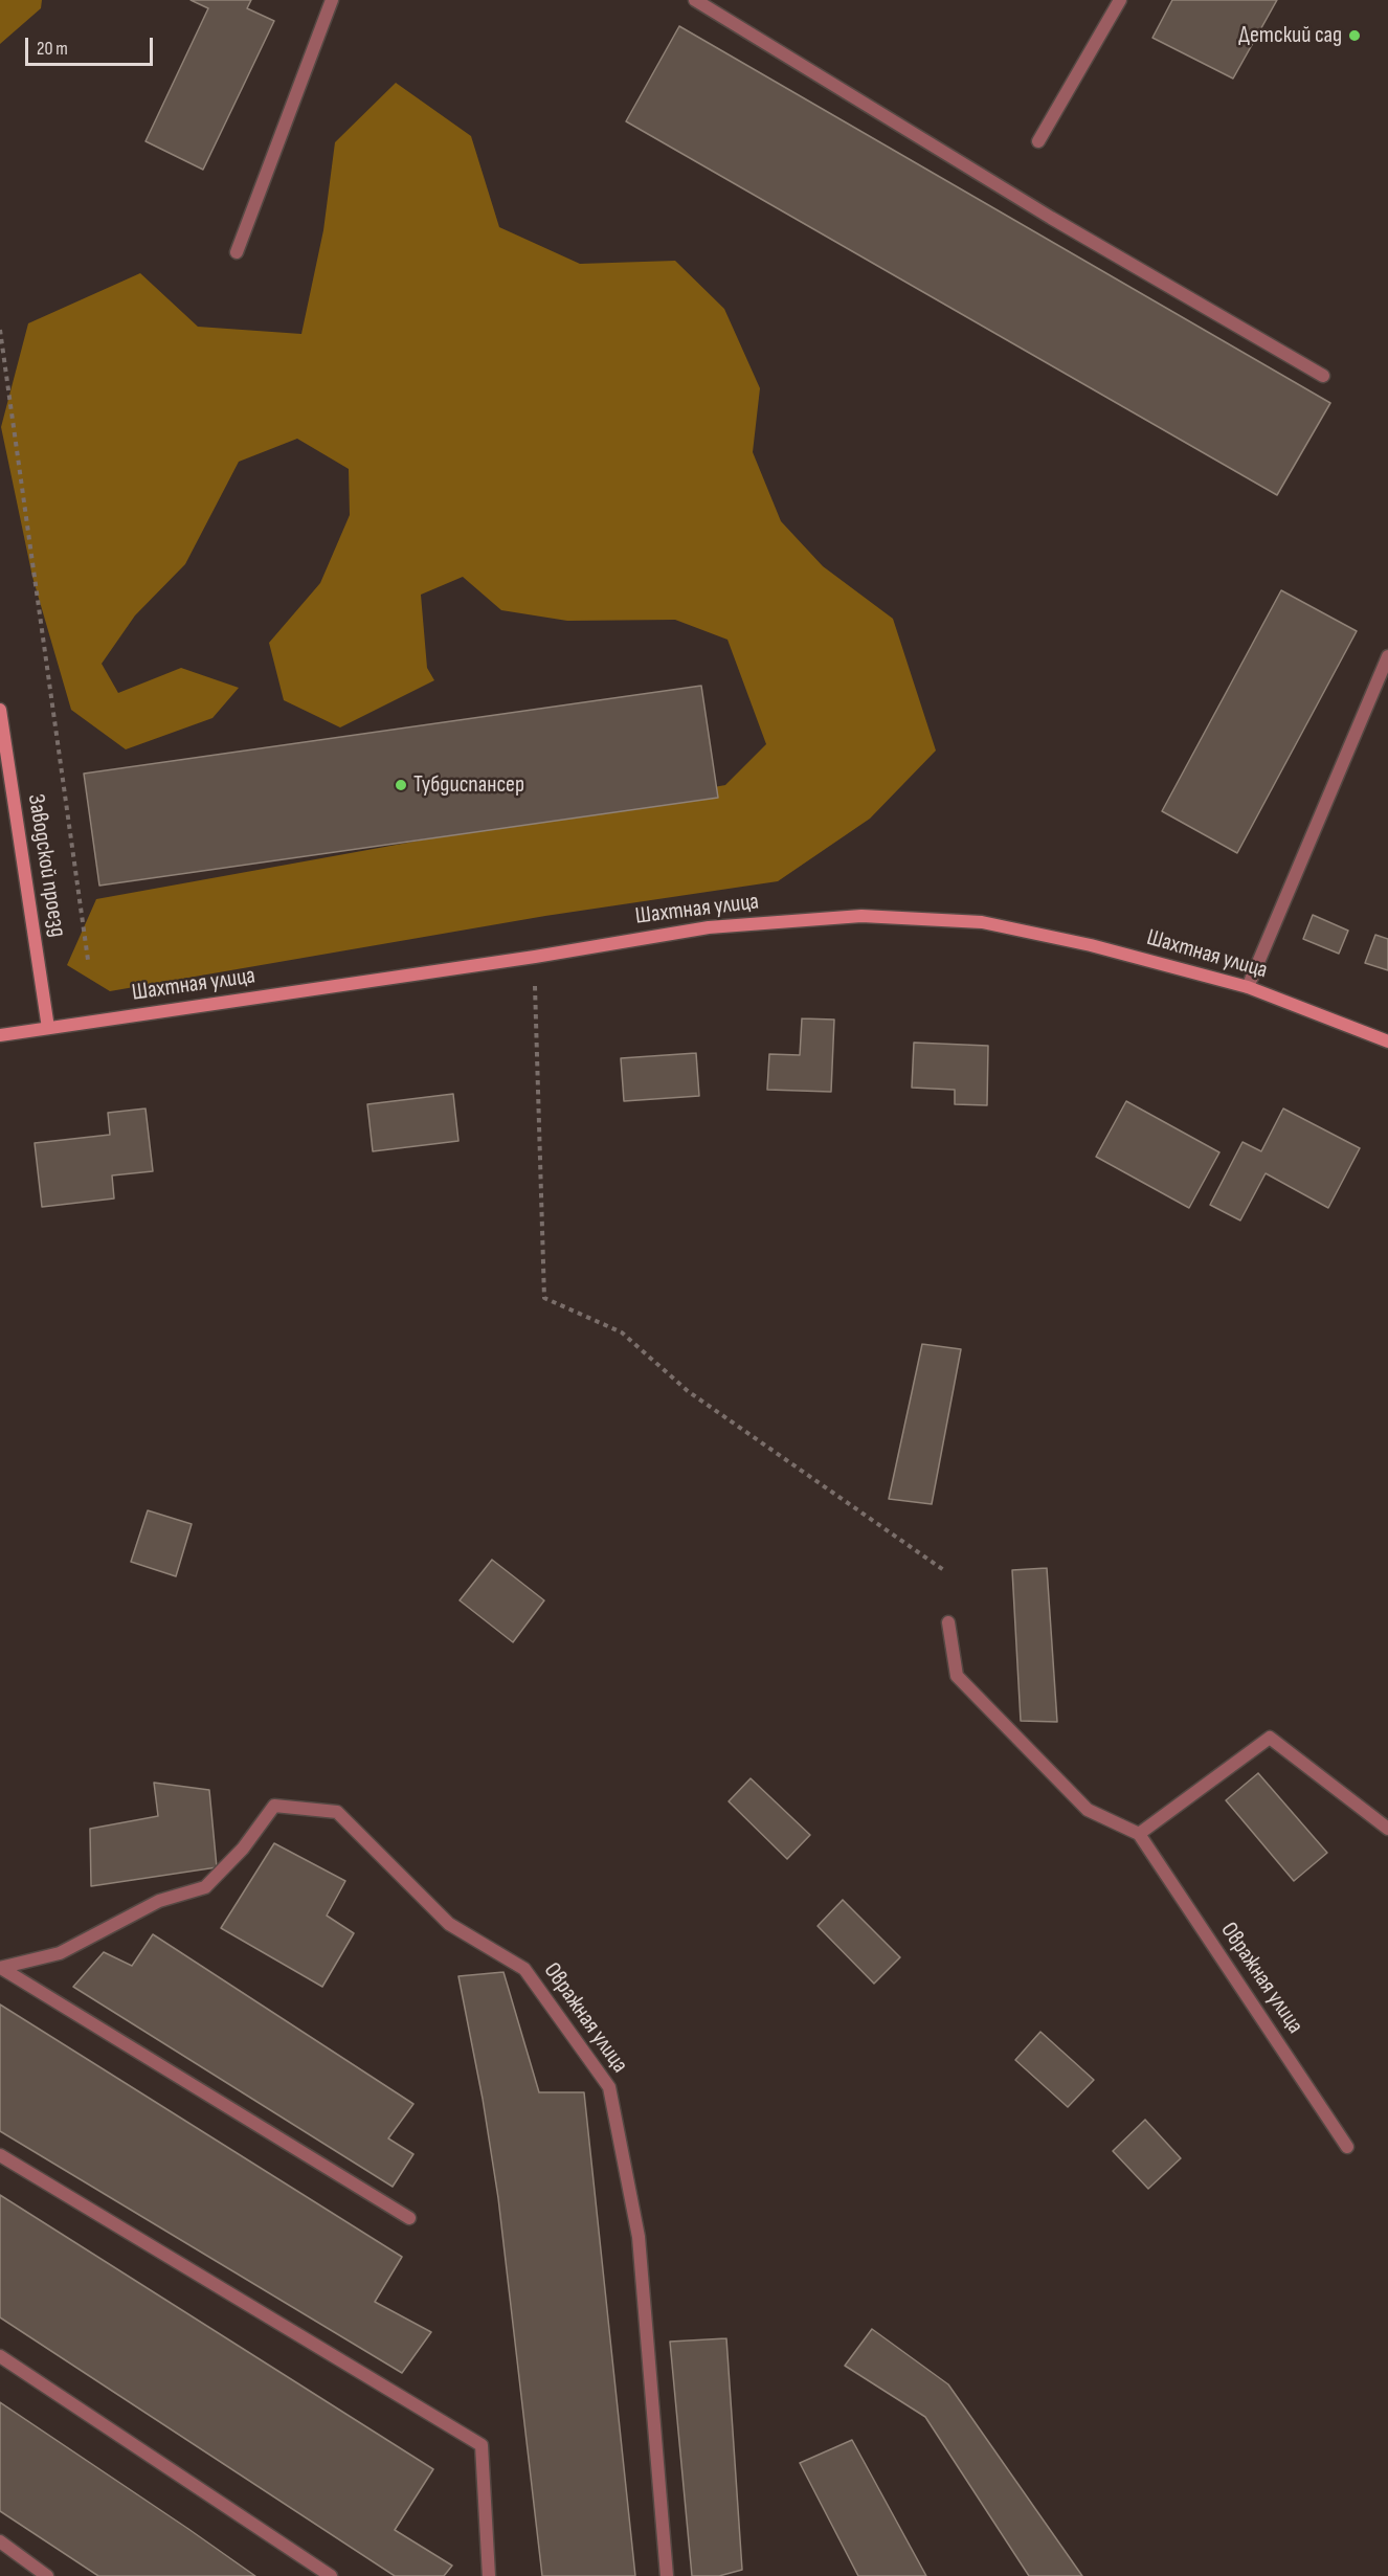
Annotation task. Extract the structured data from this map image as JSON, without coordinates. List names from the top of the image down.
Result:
{
  "streets": {
    "main road": ["Заводской проезд", "Шахтная улица"],
    "street": ["Овражная улица"]
  },
  "crossings": [
    ["Заводской проезд", "Шахтная улица"]
  ],
  "places": ["Детский сад", "Тубдиспансер"],
  "scale_bar": "20 m"
}
